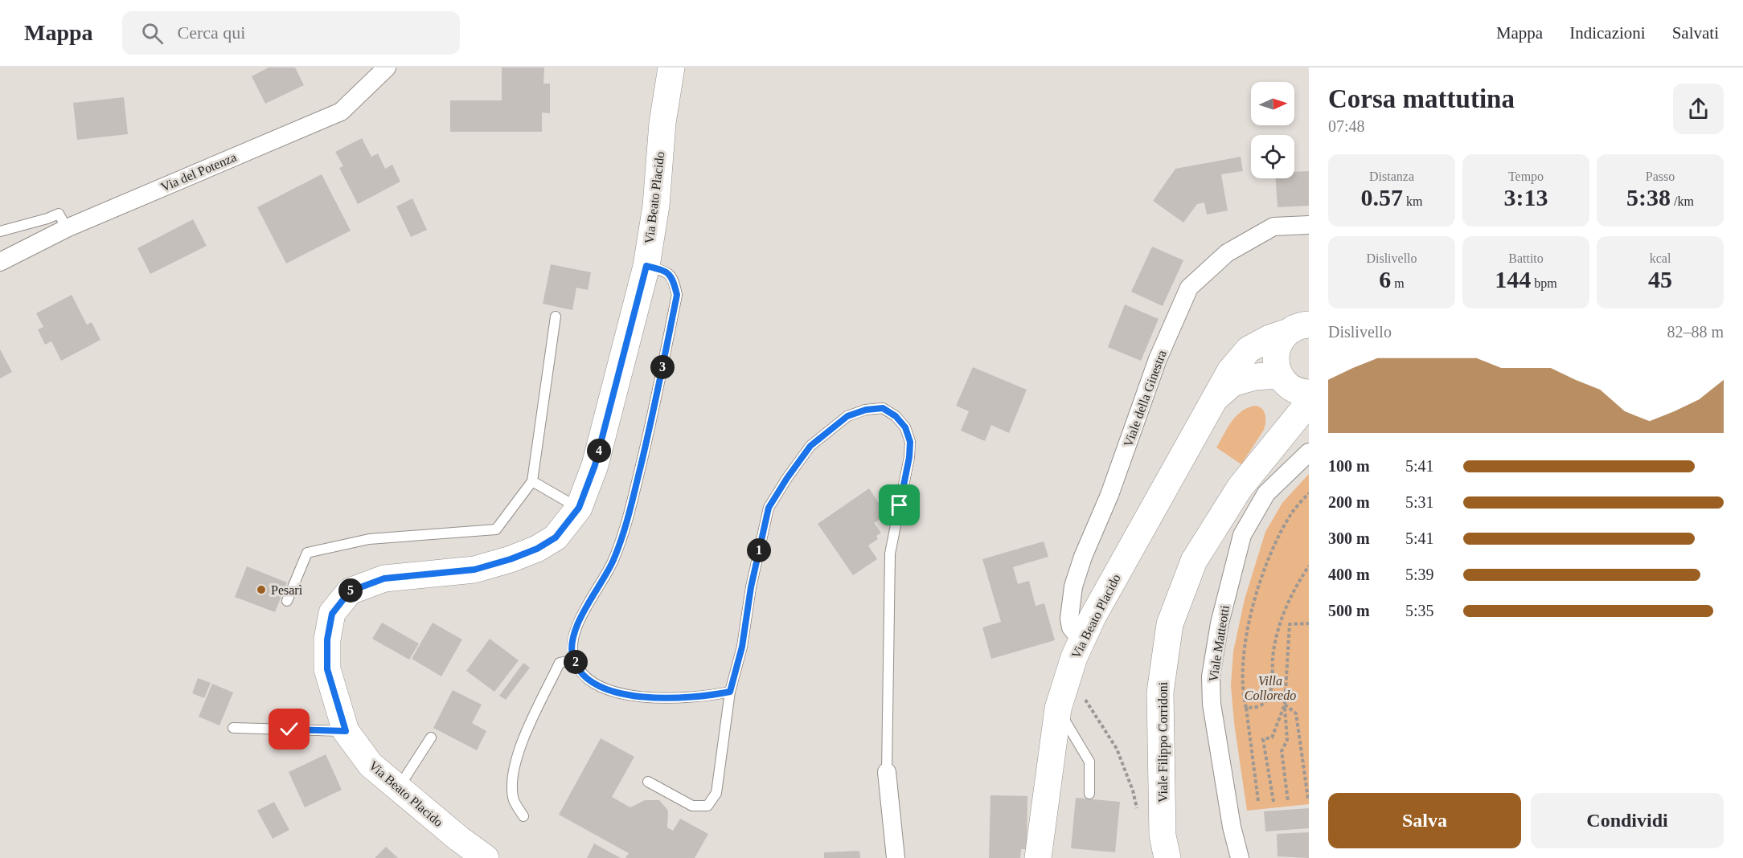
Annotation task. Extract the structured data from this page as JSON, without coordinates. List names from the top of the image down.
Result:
{
  "streets": {
    "main road": ["Via Beato Placido", "Viale Filippo Corridoni"],
    "street": ["Via del Potenza", "Viale della Ginestra", "Viale Matteotti"]
  },
  "crossings": [
    ["Via Beato Placido", "Viale della Ginestra"],
    ["Via Beato Placido", "Viale Filippo Corridoni"]
  ],
  "parks": ["Villa Colloredo"],
  "places": ["Pesarì"],
  "north": "right",
  "page": {
    "header": "Mappa",
    "search": "Cerca qui",
    "nav": ["Mappa", "Indicazioni", "Salvati"],
    "heading": ["Corsa mattutina", "07:48"],
    "stats": [
      ["Distanza", "0.57 km"],
      ["Tempo", "3:13"],
      ["Passo", "5:38 /km"],
      ["Dislivello", "6 m"],
      ["Battito", "144 bpm"],
      ["kcal", "45"]
    ],
    "chart": ["Dislivello", "82–88 m"],
    "pins": [
      "3",
      "4",
      "1",
      "5",
      "2"
    ],
    "list": [
      {
        "name": "100 m",
        "note": "5:41"
      },
      {
        "name": "200 m",
        "note": "5:31"
      },
      {
        "name": "300 m",
        "note": "5:41"
      },
      {
        "name": "400 m",
        "note": "5:39"
      },
      {
        "name": "500 m",
        "note": "5:35"
      }
    ],
    "buttons": ["Salva", "Condividi"]
  }
}
